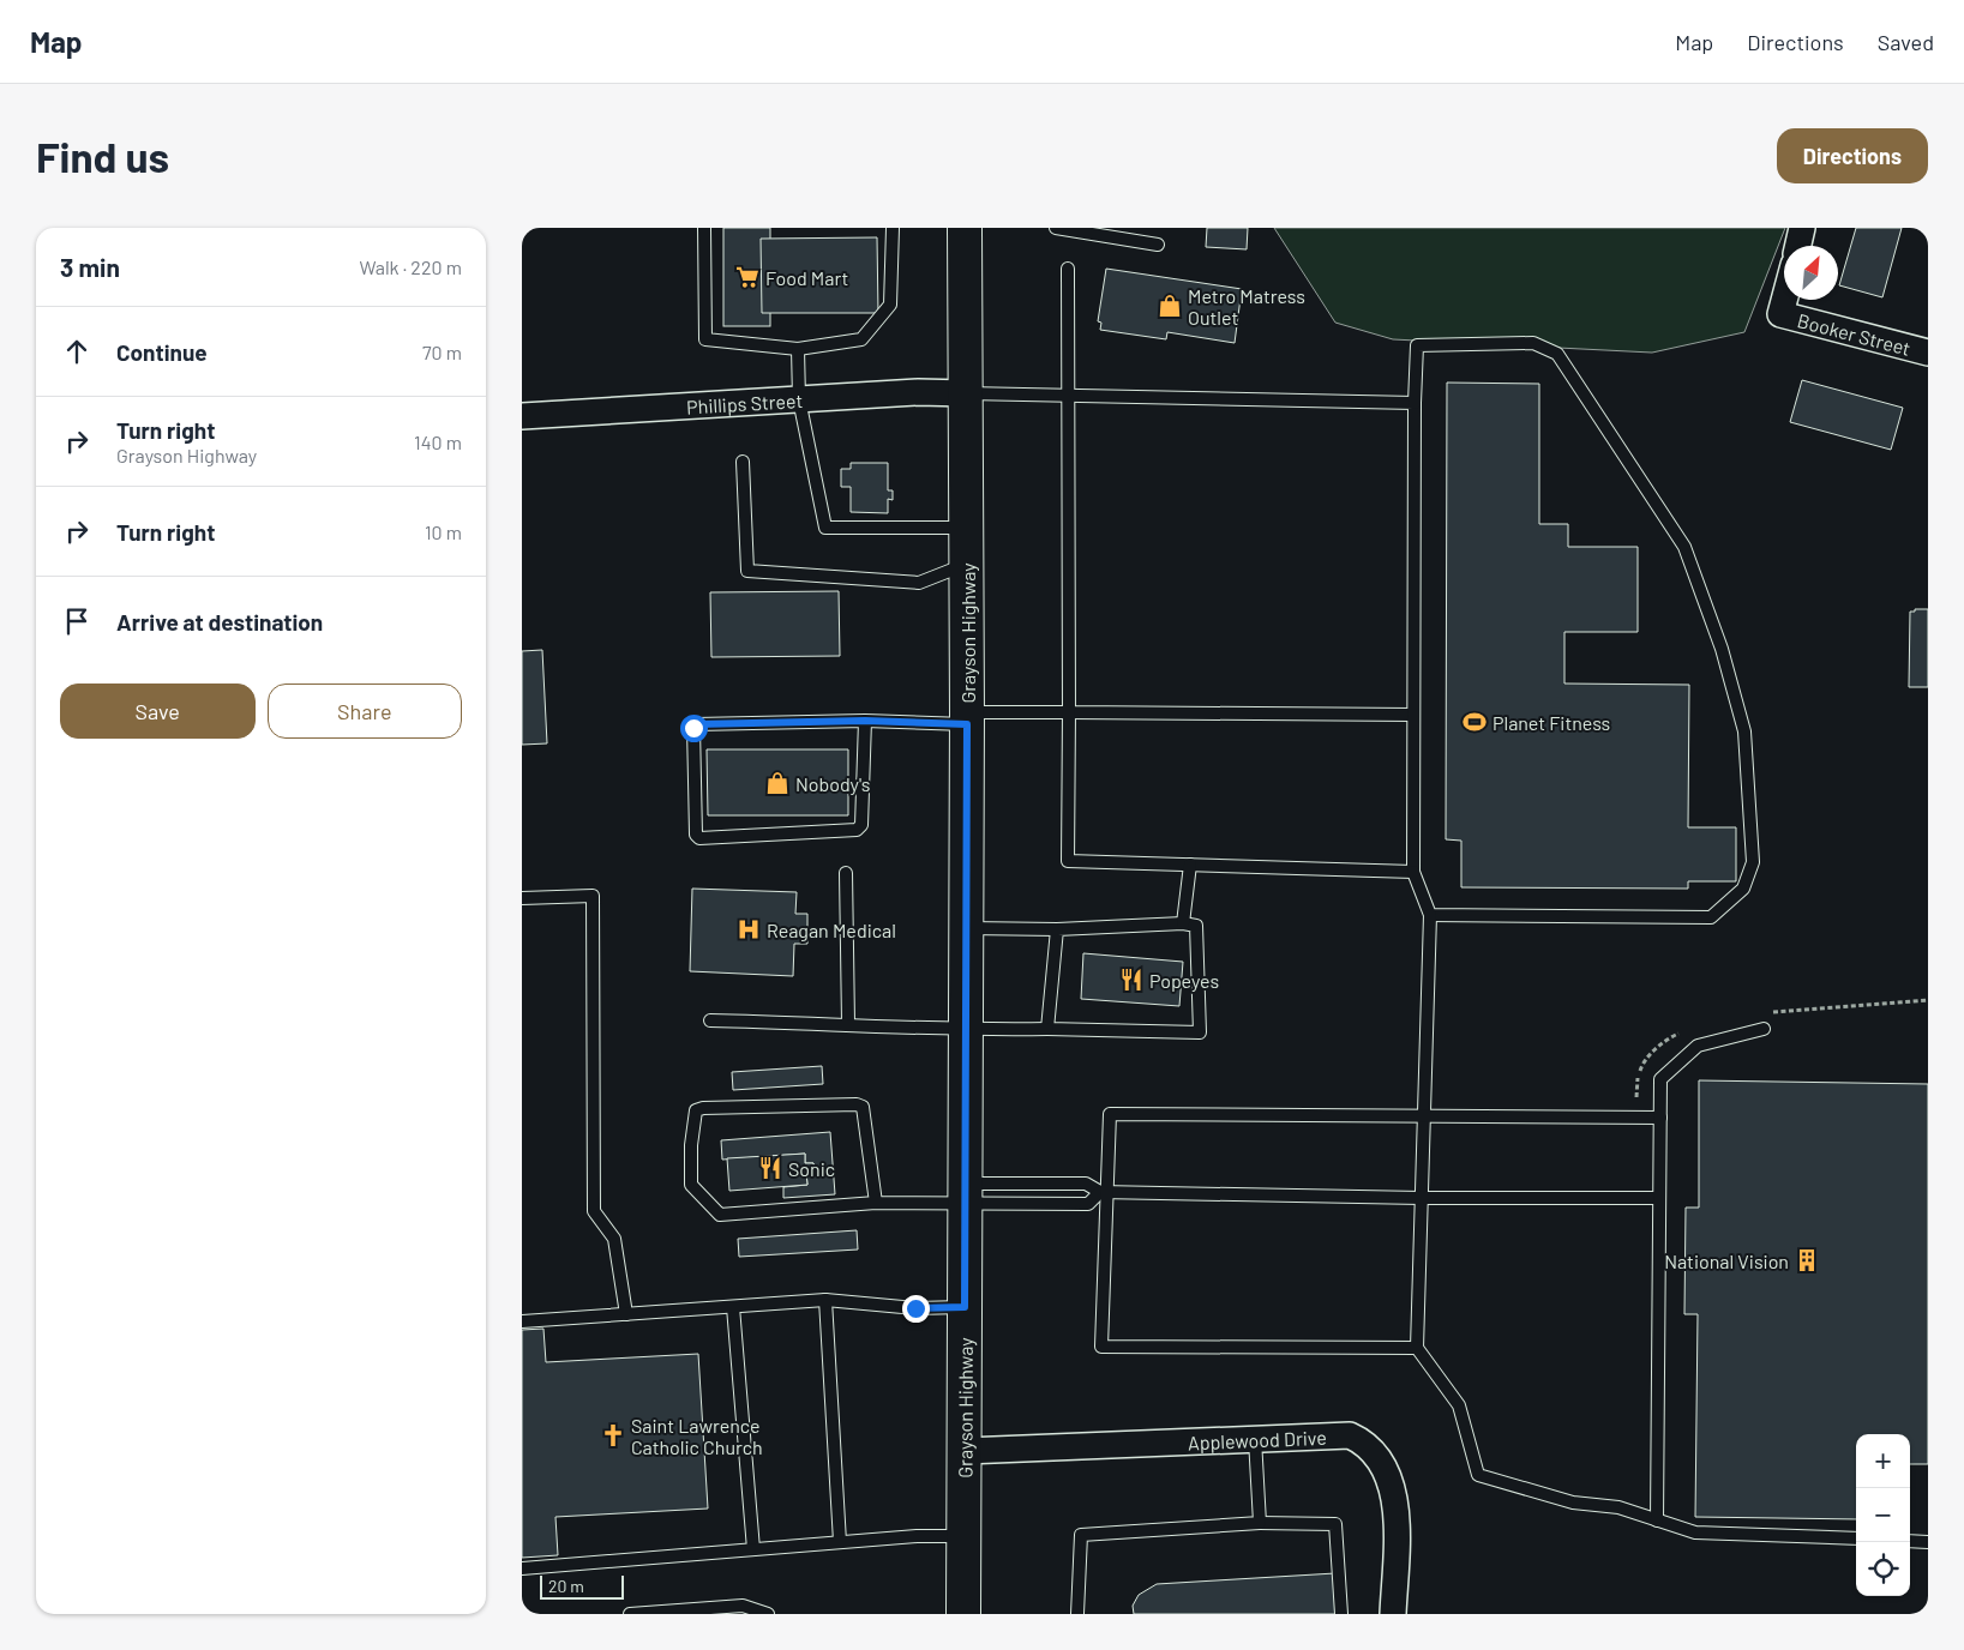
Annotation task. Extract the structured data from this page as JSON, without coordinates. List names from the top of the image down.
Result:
{
  "streets": {
    "main road": ["Grayson Highway"],
    "street": ["Booker Street", "Phillips Street", "Applewood Drive"]
  },
  "crossings": [
    ["Phillips Street", "Grayson Highway"],
    ["Grayson Highway", "Applewood Drive"]
  ],
  "places": {
    "supermarket": ["Food Mart"],
    "shop": ["Metro Matress Outlet", "Nobody's"],
    "sports": ["Planet Fitness"],
    "hospital": ["Reagan Medical"],
    "restaurant": ["Popeyes", "Sonic"],
    "building": ["National Vision"],
    "church": ["Saint Lawrence Catholic Church"]
  },
  "scale_bar": "20 m",
  "north": "top right",
  "page": {
    "header": "Map",
    "nav": ["Map", "Directions", "Saved"],
    "buttons": [
      "Directions",
      ["Save", "Share"]
    ],
    "title": "Find us",
    "heading": ["3 min", "Walk · 220 m"],
    "list": [
      ["Continue", "70 m"],
      ["Turn right", "Grayson Highway", "140 m"],
      ["Turn right", "10 m"],
      "Arrive at destination"
    ],
    "map_buttons": ["+", "−"],
    "scale": "20 m"
  }
}
